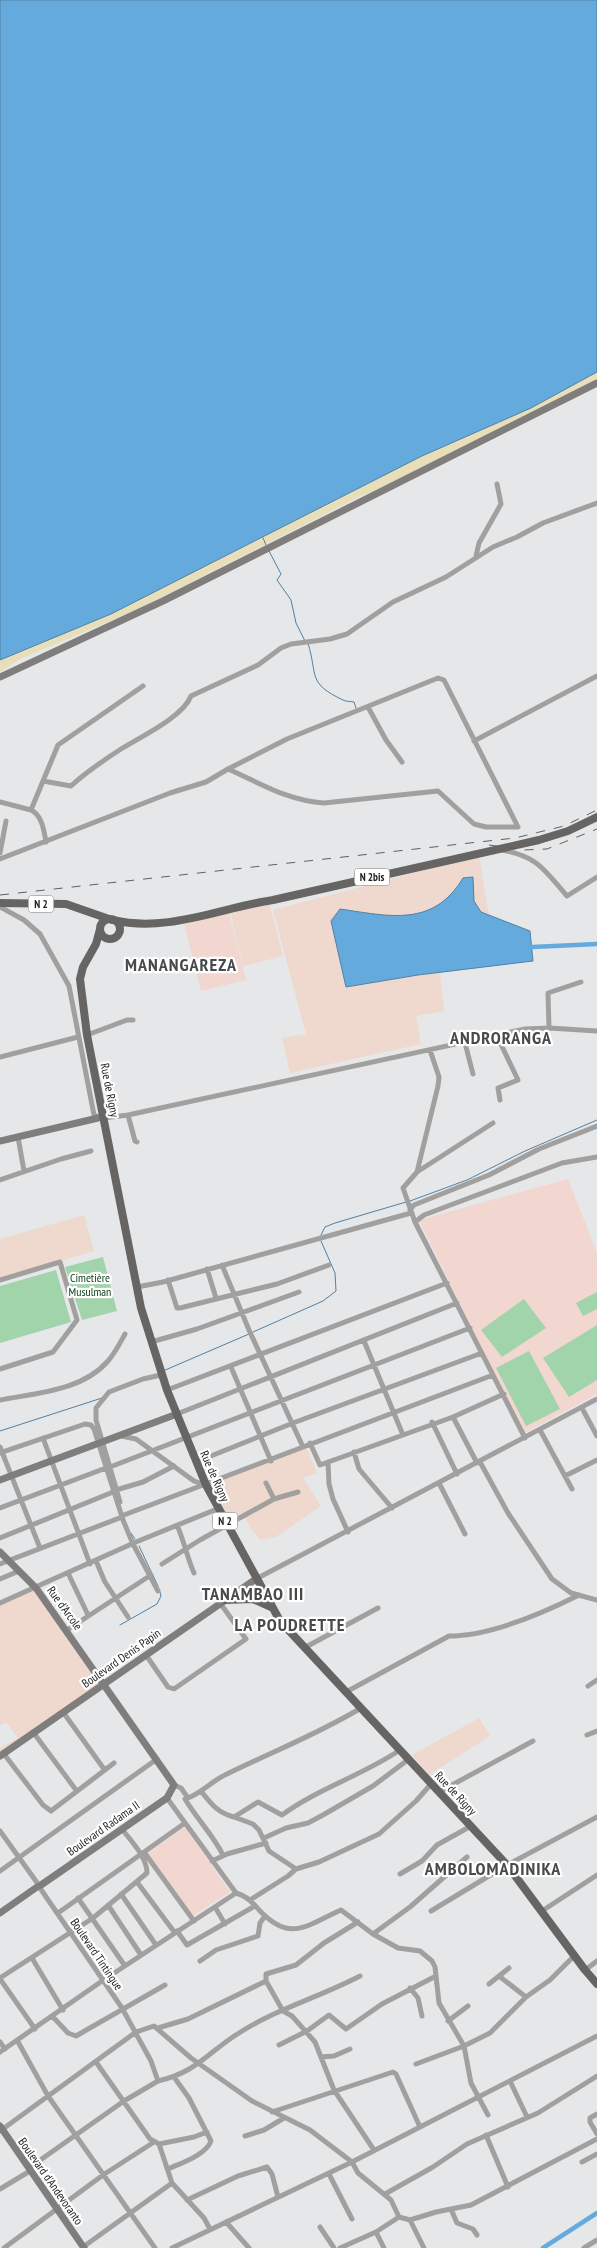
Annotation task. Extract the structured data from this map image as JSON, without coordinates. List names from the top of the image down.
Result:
{
  "streets": {
    "main road": [
      "N 2bis",
      "N 2",
      "Rue de Rigny",
      "Rue d'Arcole",
      "Boulevard Denis Papin",
      "Boulevard Radama II",
      "Boulevard d'Andevoranto"
    ],
    "street": ["Boulevard Tintingue"]
  },
  "crossings": [
    ["Rue de Rigny", "Boulevard Denis Papin"],
    ["Rue d'Arcole", "Boulevard Denis Papin"],
    ["Rue d'Arcole", "Boulevard Radama II"],
    ["Boulevard Radama II", "Boulevard Tintingue"]
  ],
  "districts": [
    "MANANGAREZA",
    "ANDRORANGA",
    "TANAMBAO III",
    "LA POUDRETTE",
    "AMBOLOMADINIKA"
  ],
  "parks": ["Cimetière Musulman"]
}
